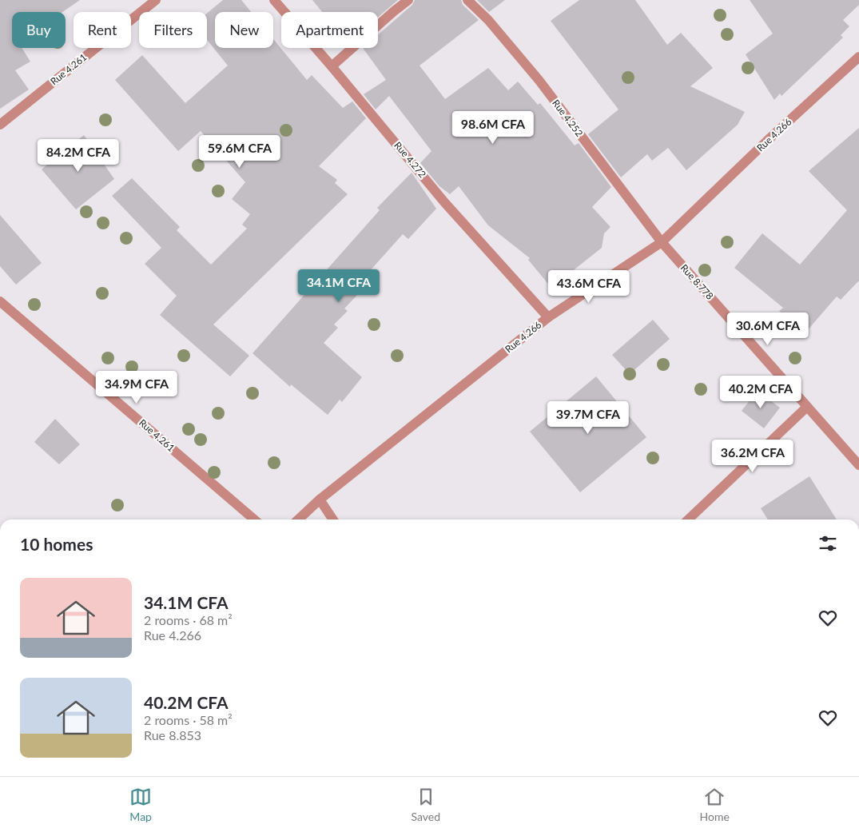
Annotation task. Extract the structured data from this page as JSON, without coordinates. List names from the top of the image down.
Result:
{
  "streets": {
    "street": [
      "Rue 4.261",
      "Rue 4.252",
      "Rue 4.266",
      "Rue 4.272",
      "Rue 8.778"
    ]
  },
  "crossings": [
    ["Rue 4.252", "Rue 4.266"],
    ["Rue 4.252", "Rue 8.778"],
    ["Rue 4.266", "Rue 4.272"],
    ["Rue 4.266", "Rue 8.778"]
  ],
  "page": {
    "chip": [
      "Buy",
      "Rent",
      "Filters",
      "New",
      "Apartment"
    ],
    "price": [
      "98.6M CFA",
      "59.6M CFA",
      "84.2M CFA",
      "34.1M CFA",
      "43.6M CFA",
      "30.6M CFA",
      "34.9M CFA",
      "40.2M CFA",
      "39.7M CFA",
      "36.2M CFA"
    ],
    "heading": "10 homes",
    "list": [
      {
        "name": "34.1M CFA",
        "note": "2 rooms · 68 m² · Rue 4.266"
      },
      {
        "name": "40.2M CFA",
        "note": "2 rooms · 58 m² · Rue 8.853"
      }
    ],
    "tabs": ["Map", "Saved", "Home"]
  }
}
